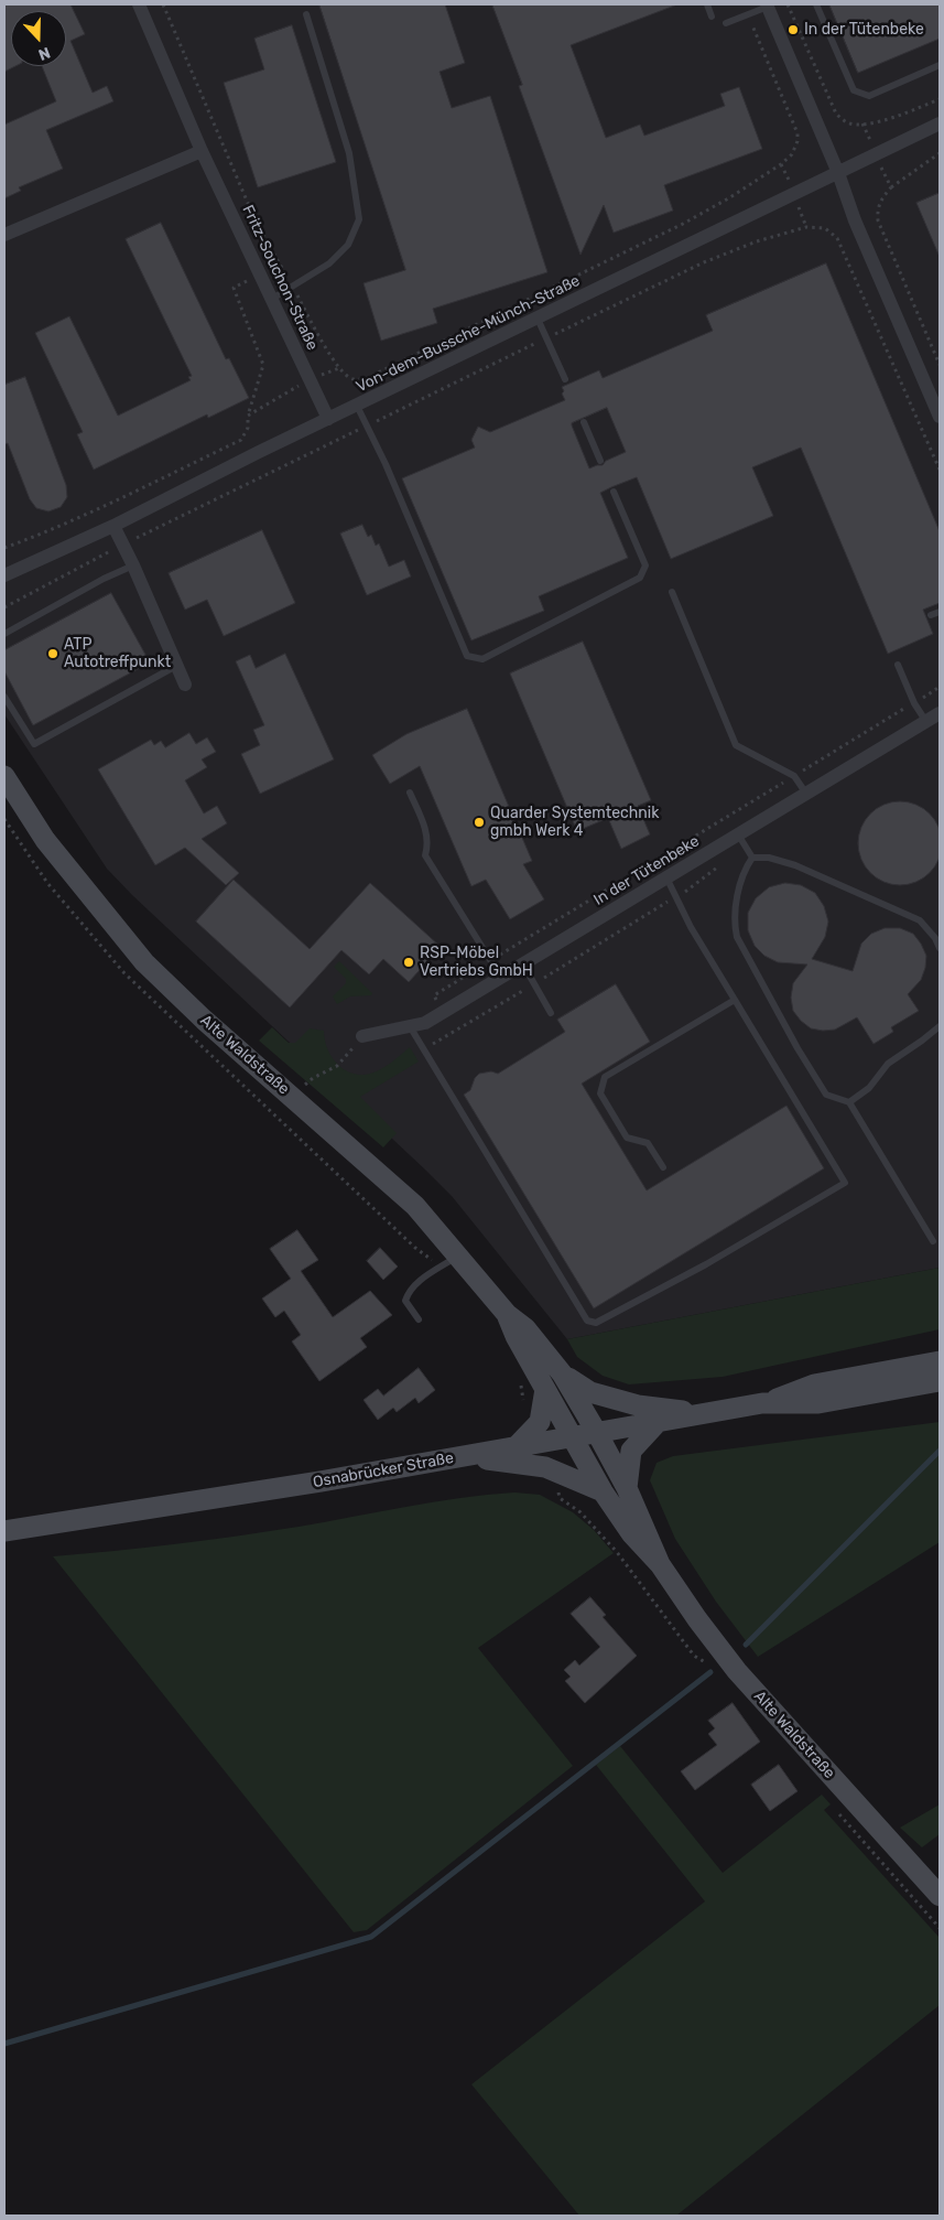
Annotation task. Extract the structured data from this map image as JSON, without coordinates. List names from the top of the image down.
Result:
{
  "streets": {
    "street": [
      "Fritz-Souchon-Straße",
      "Von-dem-Bussche-Münch-Straße",
      "In der Tütenbeke",
      "Alte Waldstraße",
      "Osnabrücker Straße"
    ]
  },
  "crossings": [
    ["Fritz-Souchon-Straße", "Von-dem-Bussche-Münch-Straße"],
    ["Alte Waldstraße", "Osnabrücker Straße"]
  ],
  "places": [
    "In der Tütenbeke",
    "ATP Autotreffpunkt",
    "Quarder Systemtechnik gmbh Werk 4",
    "RSP-Möbel Vertriebs GmbH"
  ],
  "north": "bottom"
}
